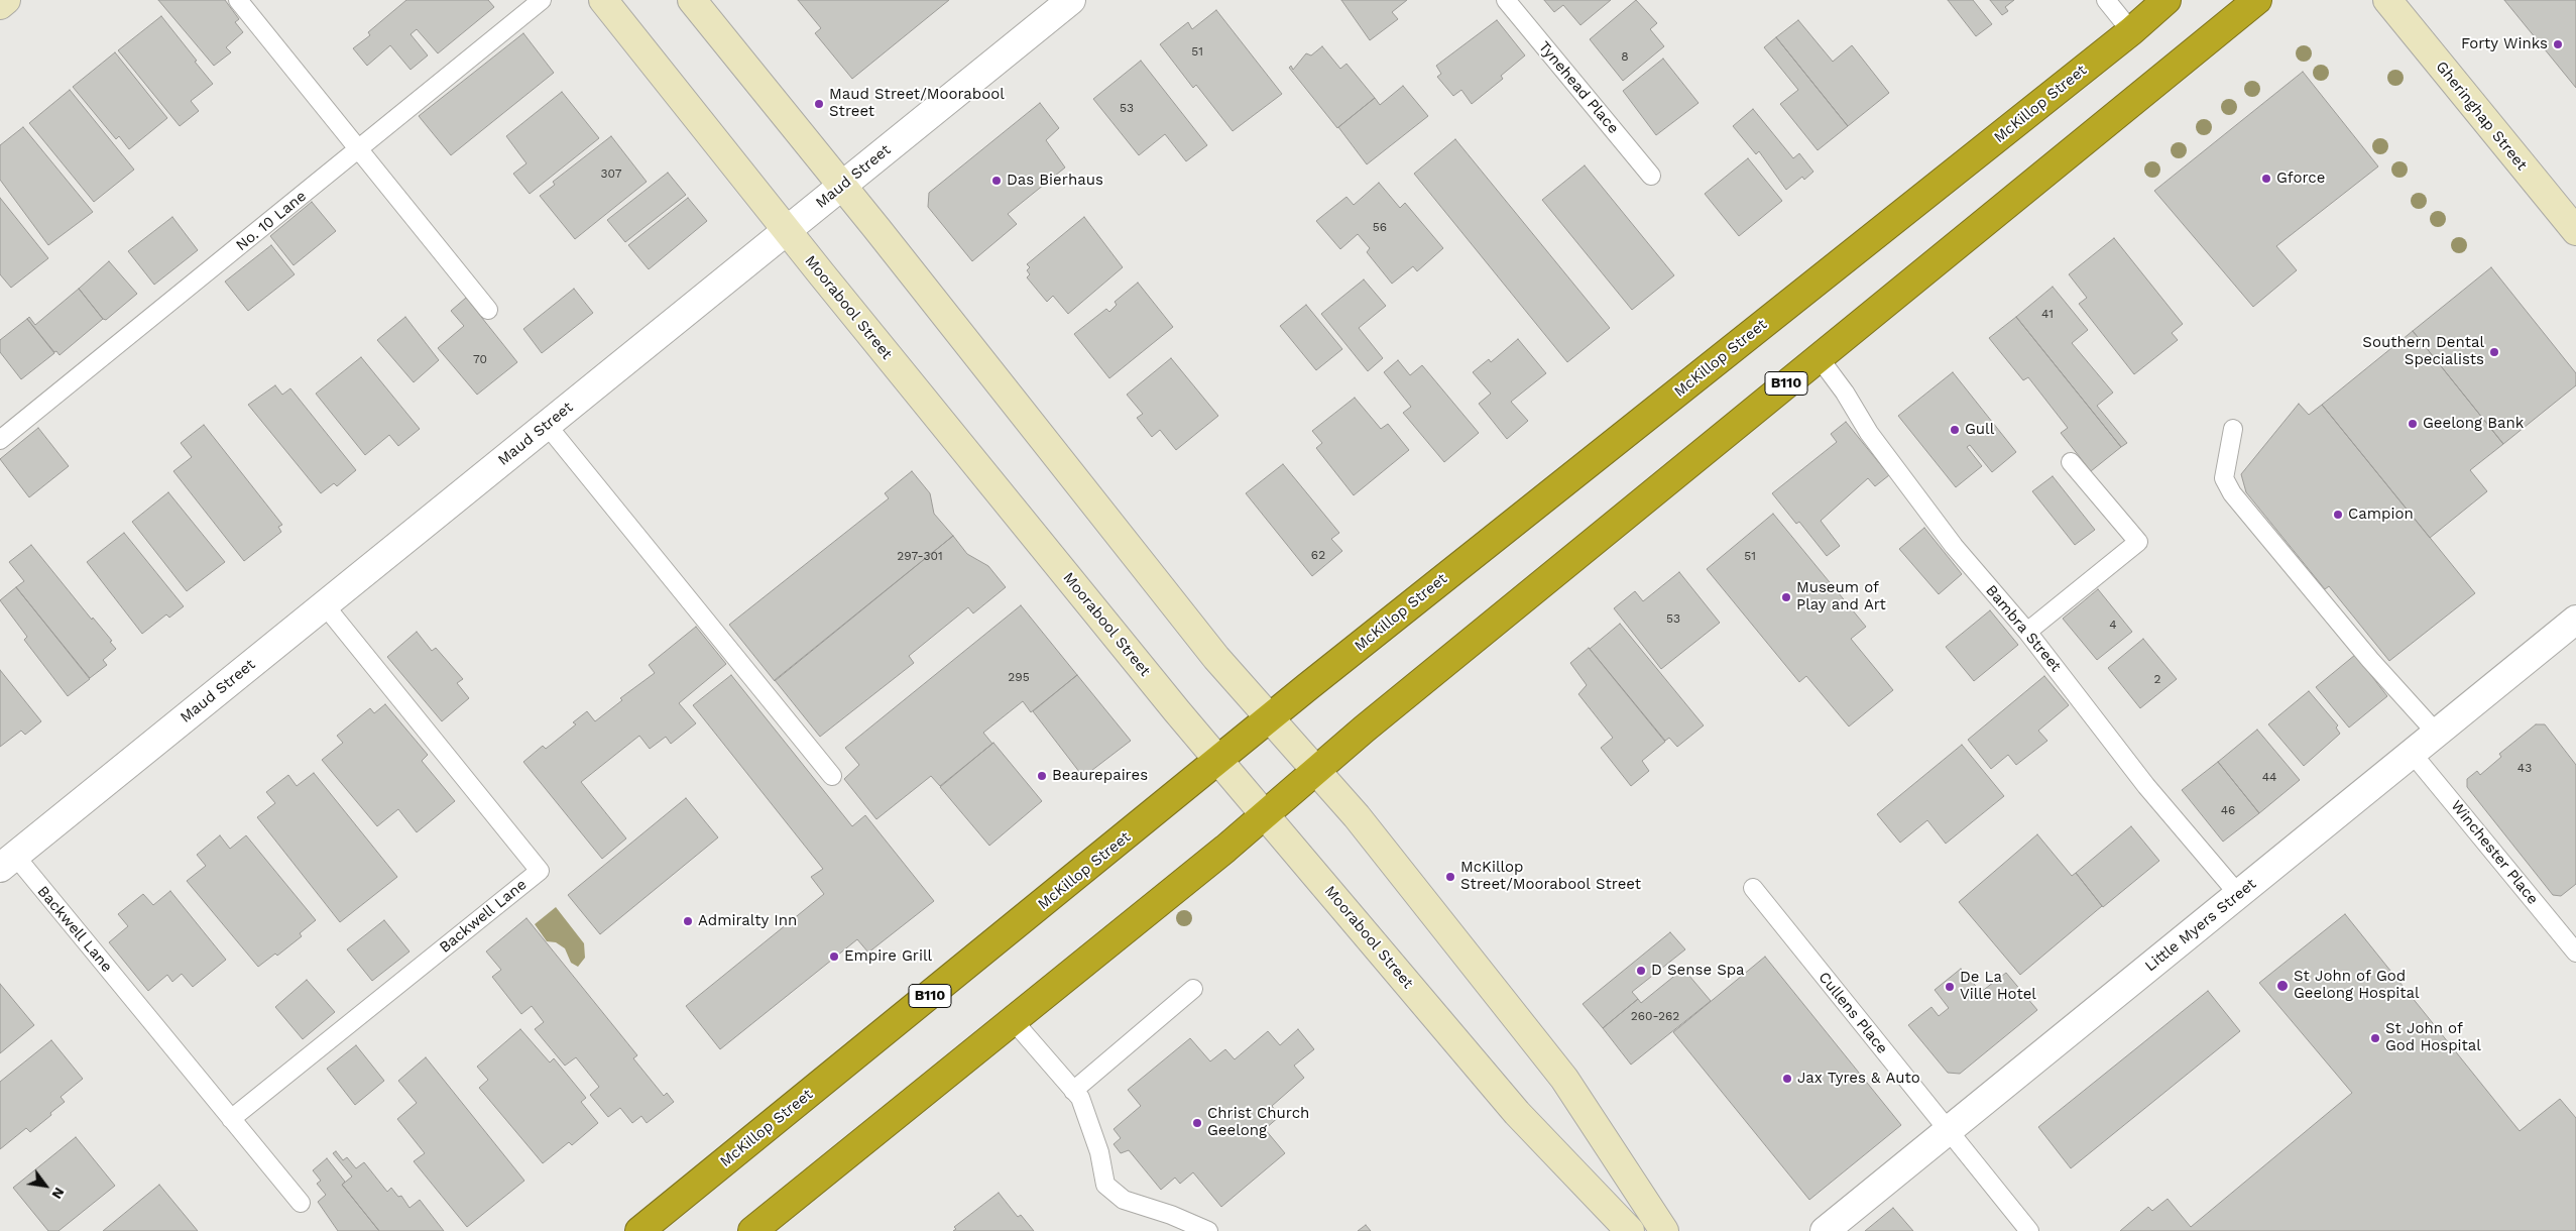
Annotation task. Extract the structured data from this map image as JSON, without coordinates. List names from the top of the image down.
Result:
{
  "streets": {
    "highway": ["McKillop Street", "B110"],
    "street": [
      "Gheringhap Street",
      "Maud Street",
      "Moorabool Street",
      "Little Myers Street"
    ],
    "lane": [
      "Tynehead Place",
      "No. 10 Lane",
      "Bambra Street",
      "Winchester Place",
      "Backwell Lane",
      "Cullens Place"
    ]
  },
  "crossings": [
    ["McKillop Street", "Moorabool Street"],
    ["Maud Street", "Moorabool Street"],
    ["Maud Street", "Backwell Lane"],
    ["Moorabool Street", "B110"],
    ["B110", "Bambra Street"],
    ["Bambra Street", "Little Myers Street"],
    ["Winchester Place", "Little Myers Street"],
    ["Little Myers Street", "Cullens Place"]
  ],
  "places": [
    "Forty Winks",
    "Maud Street/Moorabool Street",
    "Gforce",
    "Das Bierhaus",
    "Southern Dental Specialists",
    "Geelong Bank",
    "Gull",
    "Campion",
    "Museum of Play and Art",
    "Beaurepaires",
    "McKillop Street/Moorabool Street",
    "Admiralty Inn",
    "Empire Grill",
    "D Sense Spa",
    "St John of God Geelong Hospital",
    "De La Ville Hotel",
    "St John of God Hospital",
    "Jax Tyres & Auto",
    "Christ Church Geelong"
  ],
  "house_numbers": [
    "51",
    "8",
    "53",
    "307",
    "56",
    "41",
    "70",
    "62",
    "297-301",
    "51",
    "53",
    "4",
    "295",
    "2",
    "43",
    "44",
    "46",
    "260-262"
  ],
  "north": "bottom right"
}
